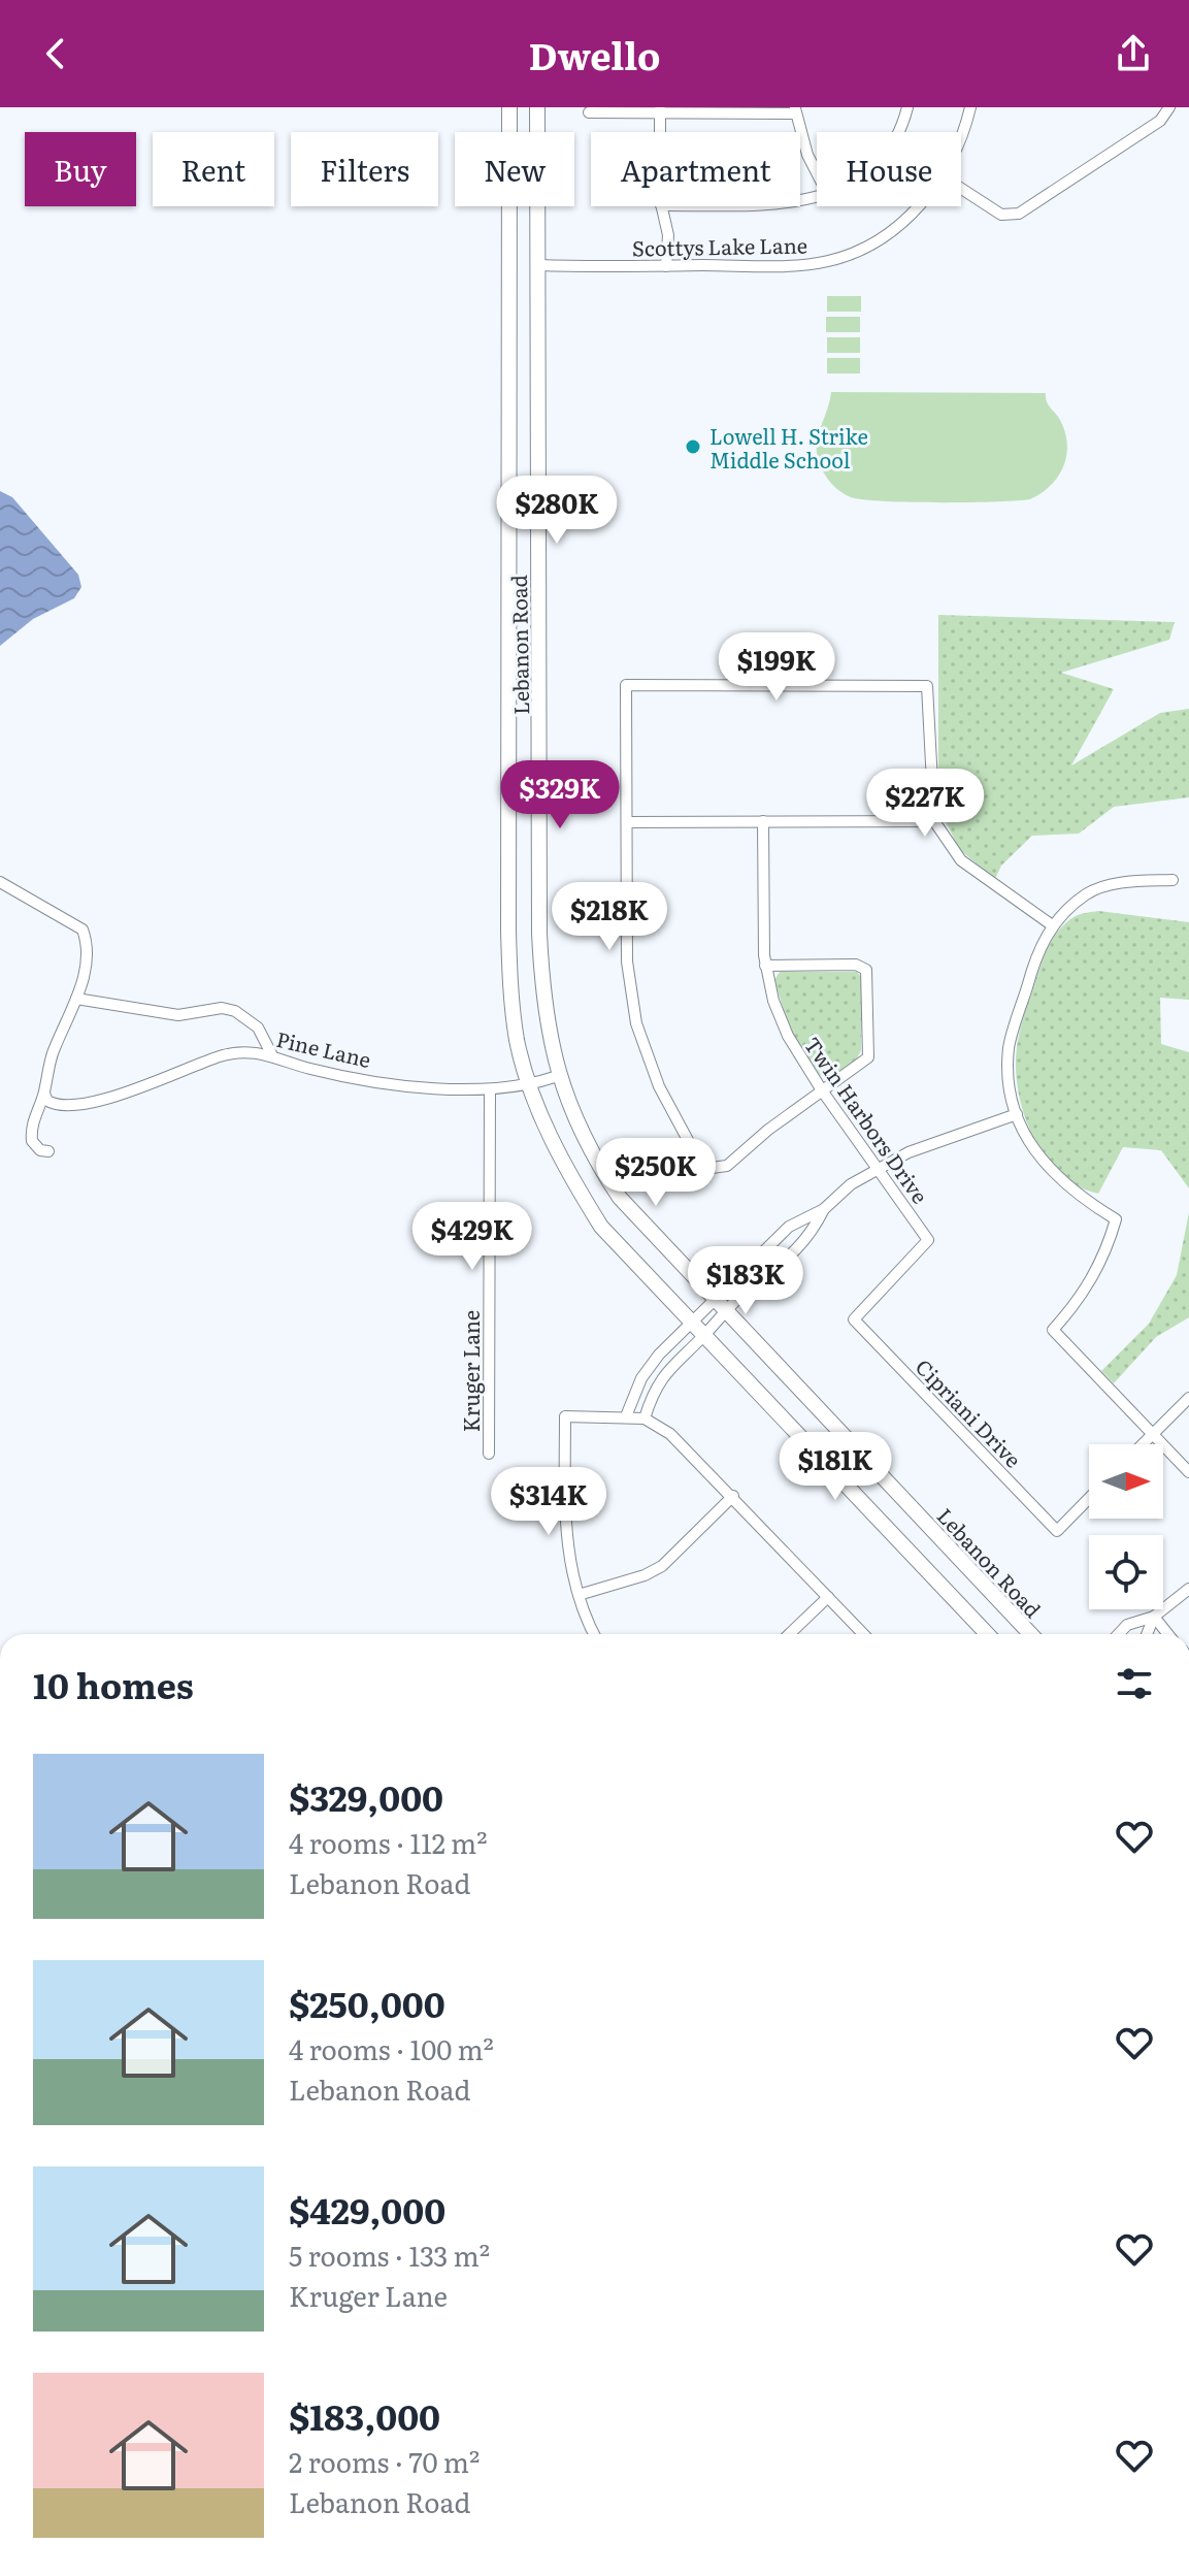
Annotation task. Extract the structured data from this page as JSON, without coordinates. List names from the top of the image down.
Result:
{
  "streets": {
    "main road": ["Lebanon Road"],
    "street": [
      "Scottys Lake Lane",
      "Pine Lane",
      "Twin Harbors Drive",
      "Kruger Lane",
      "Cipriani Drive"
    ]
  },
  "crossings": [
    ["Scottys Lake Lane", "Lebanon Road"],
    ["Lebanon Road", "Pine Lane"],
    ["Pine Lane", "Kruger Lane"],
    ["Twin Harbors Drive", "Cipriani Drive"]
  ],
  "places": ["Lowell H. Strike Middle School"],
  "north": "right",
  "page": {
    "header": "Dwello",
    "chip": [
      "Buy",
      "Rent",
      "Filters",
      "New",
      "Apartment",
      "House"
    ],
    "price": [
      "$280K",
      "$199K",
      "$329K",
      "$227K",
      "$218K",
      "$250K",
      "$429K",
      "$183K",
      "$181K",
      "$314K"
    ],
    "heading": "10 homes",
    "list": [
      {
        "name": "$329,000",
        "note": "4 rooms · 112 m² · Lebanon Road"
      },
      {
        "name": "$250,000",
        "note": "4 rooms · 100 m² · Lebanon Road"
      },
      {
        "name": "$429,000",
        "note": "5 rooms · 133 m² · Kruger Lane"
      },
      {
        "name": "$183,000",
        "note": "2 rooms · 70 m² · Lebanon Road"
      }
    ]
  }
}
